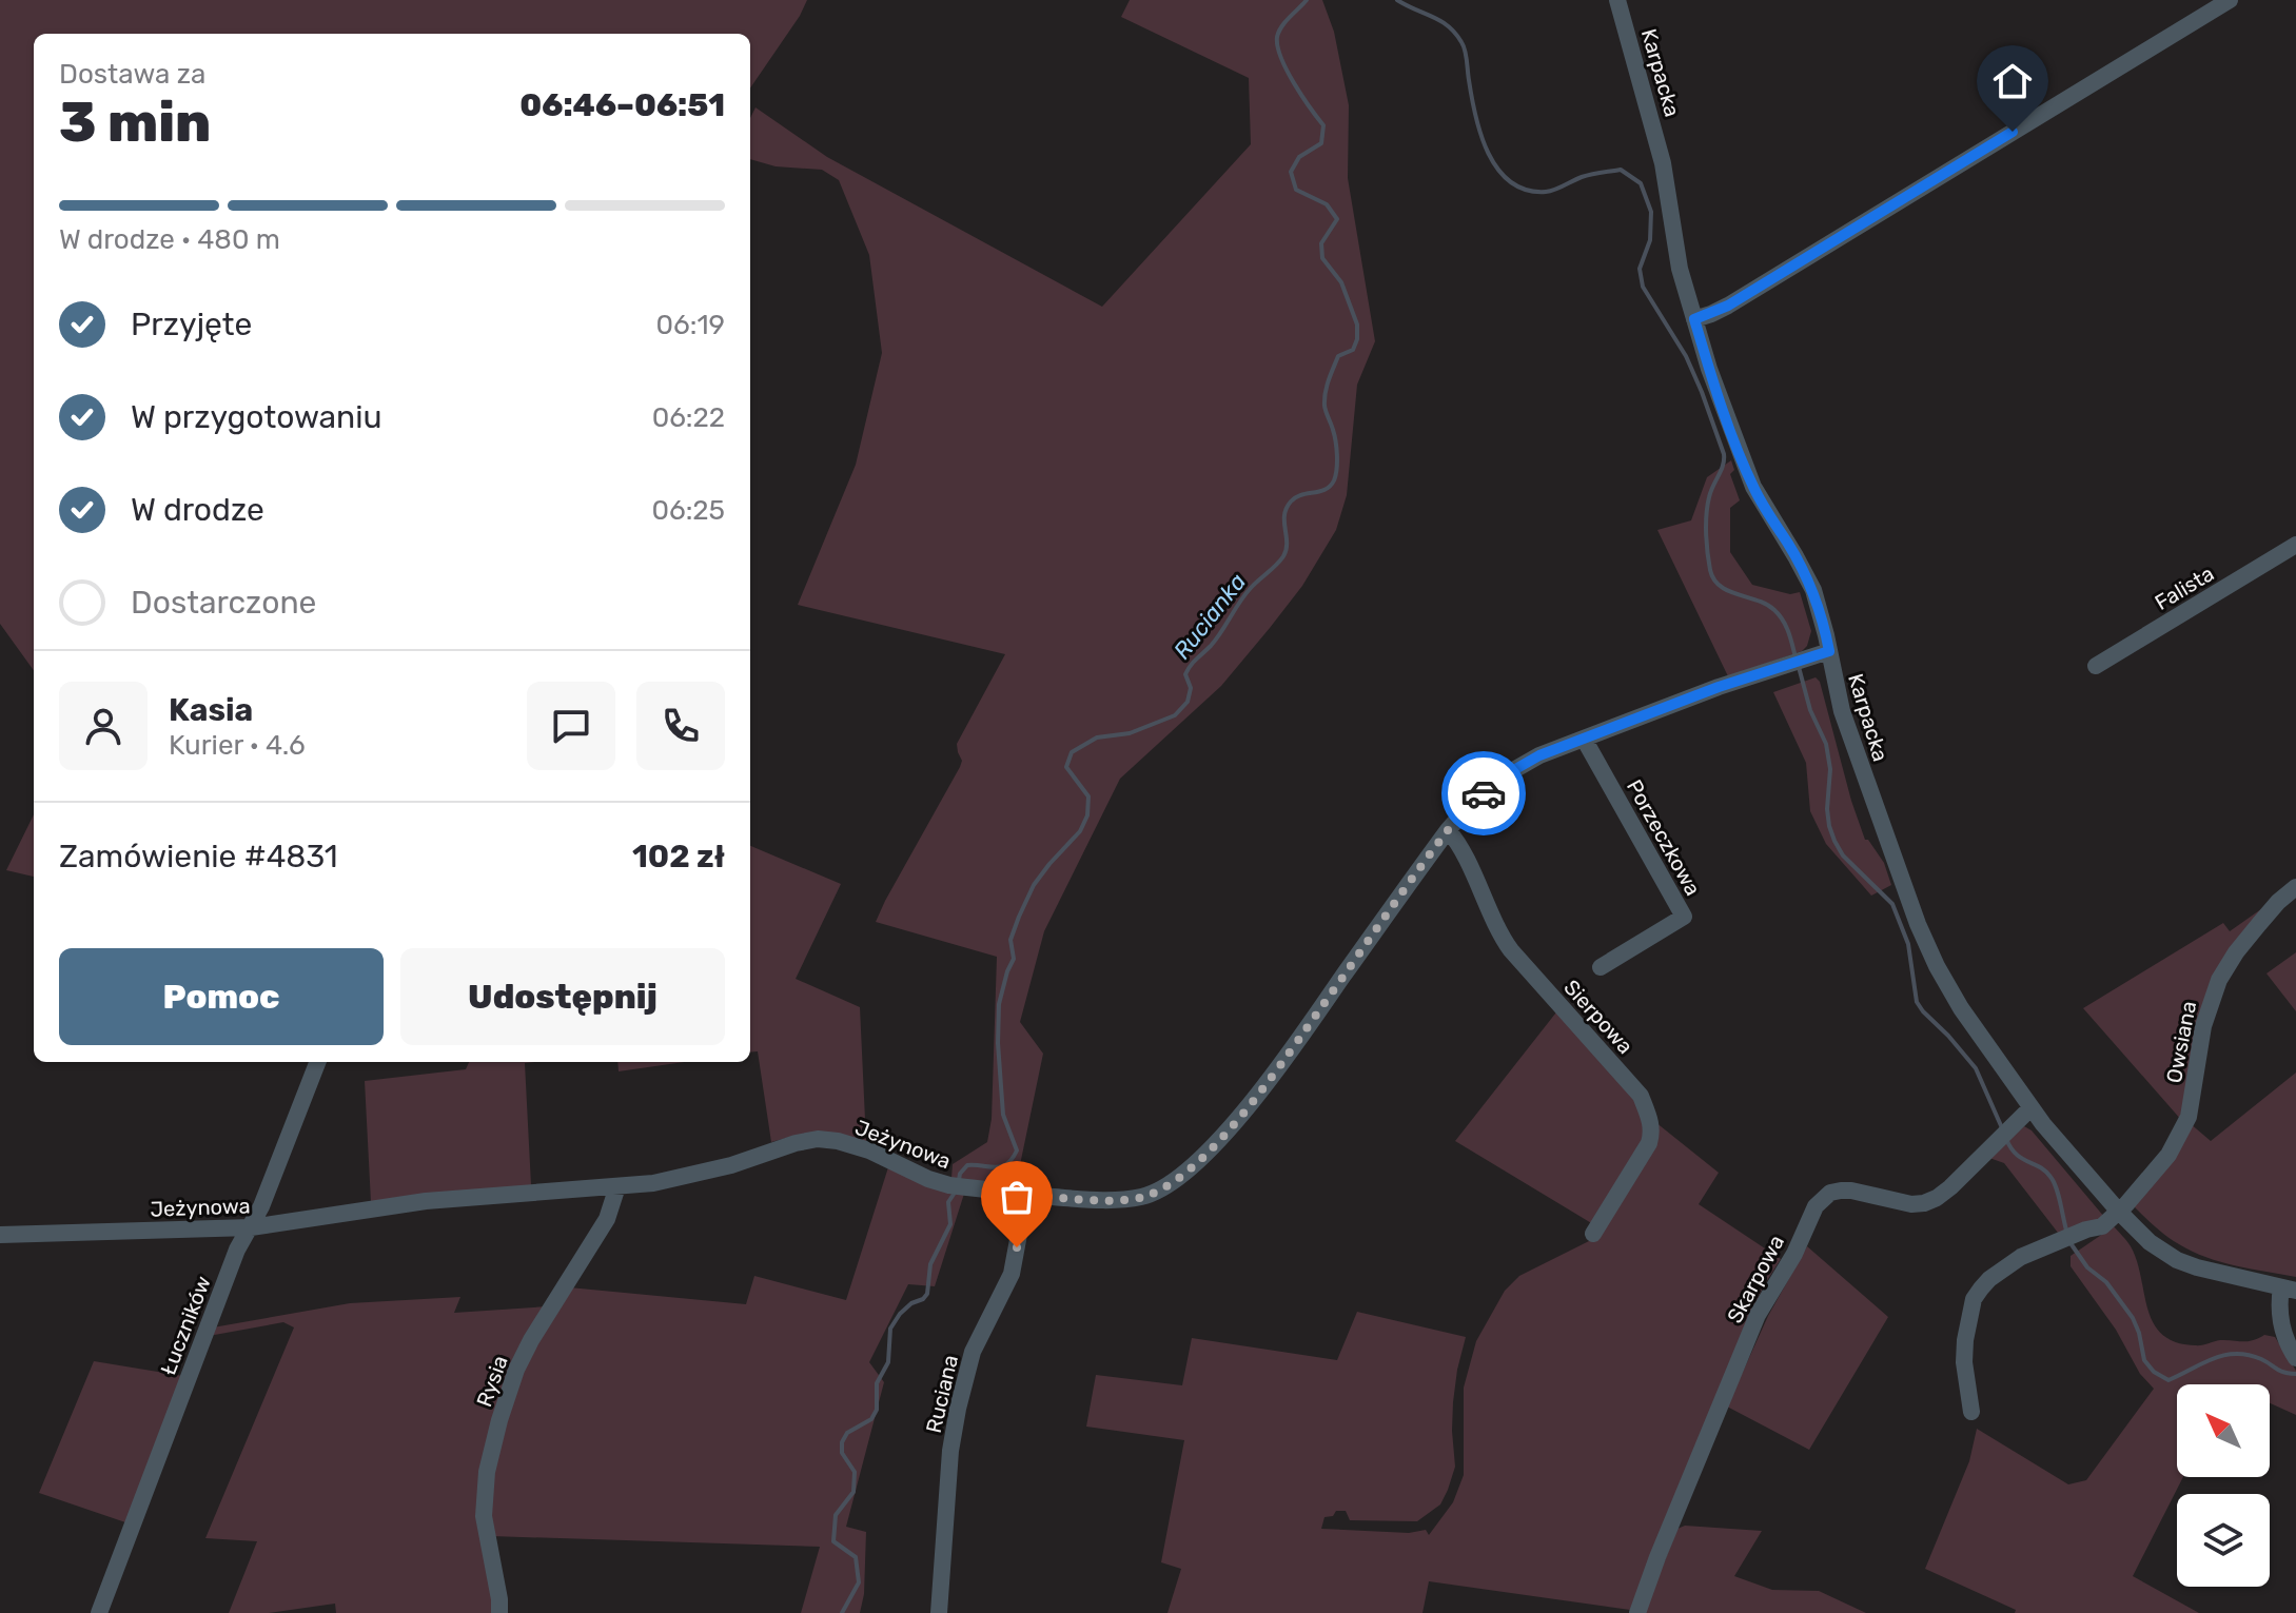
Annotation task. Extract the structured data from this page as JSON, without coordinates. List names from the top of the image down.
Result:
{
  "streets": {
    "street": [
      "Karpacka",
      "Falista",
      "Porzeczkowa",
      "Sierpowa",
      "Owsiana",
      "Jeżynowa",
      "Skarpowa",
      "Łuczników",
      "Rysia",
      "Ruciana"
    ]
  },
  "crossings": [
    ["Karpacka", "Owsiana"],
    ["Karpacka", "Jeżynowa"],
    ["Karpacka", "Skarpowa"],
    ["Porzeczkowa", "Jeżynowa"],
    ["Sierpowa", "Jeżynowa"],
    ["Jeżynowa", "Łuczników"],
    ["Jeżynowa", "Rysia"],
    ["Jeżynowa", "Ruciana"]
  ],
  "water": ["Rucianka"],
  "north": "top left",
  "page": {
    "heading": ["3 min", "Dostawa za", "06:46–06:51"],
    "panel": [
      "Kasia",
      "Kurier · 4.6",
      "Zamówienie #4831",
      "102 zł"
    ],
    "bar": "W drodze · 480 m",
    "list": [
      ["Przyjęte", "06:19"],
      ["W przygotowaniu", "06:22"],
      ["W drodze", "06:25"],
      "Dostarczone"
    ],
    "buttons": ["Pomoc", "Udostępnij"]
  }
}
